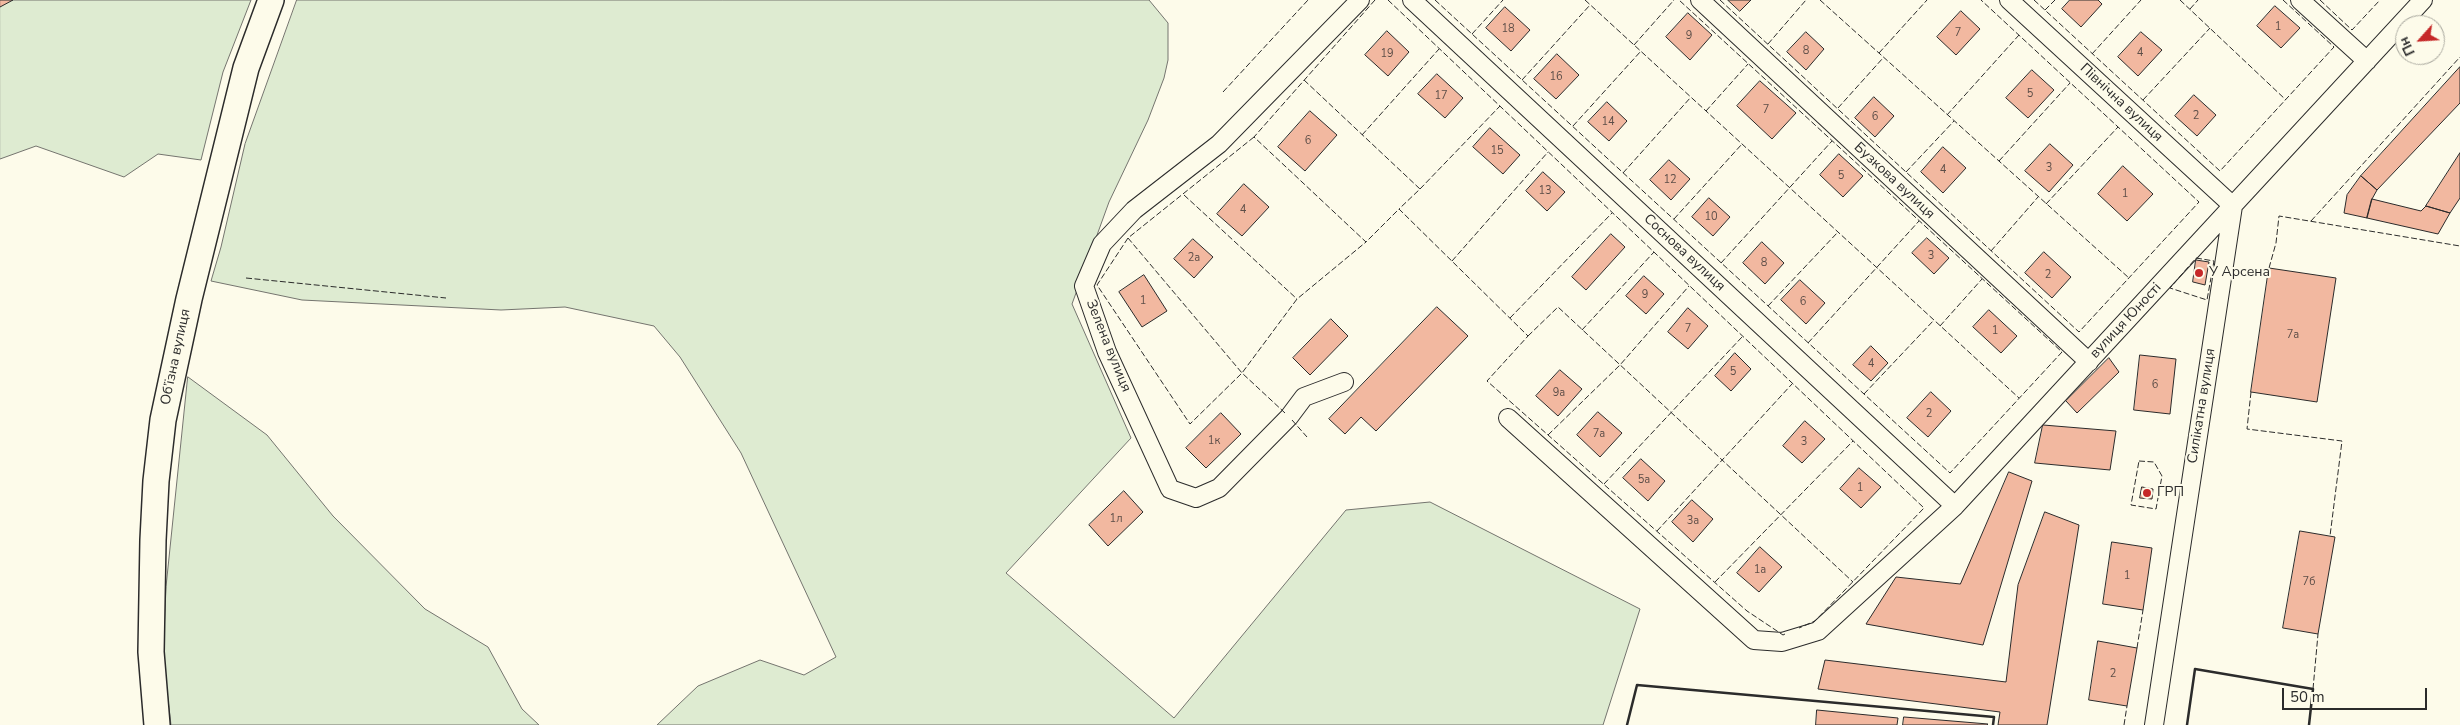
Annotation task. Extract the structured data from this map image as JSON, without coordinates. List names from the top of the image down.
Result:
{
  "streets": {
    "main road": ["Об’їзна вулиця"],
    "street": [
      "Північна вулиця",
      "Бузкова вулиця",
      "Соснова вулиця",
      "вулиця Юності",
      "Зелена вулиця",
      "Силікатна вулиця"
    ]
  },
  "crossings": [
    ["Північна вулиця", "вулиця Юності"],
    ["Північна вулиця", "Силікатна вулиця"],
    ["Бузкова вулиця", "вулиця Юності"],
    ["Соснова вулиця", "вулиця Юності"],
    ["вулиця Юності", "Силікатна вулиця"]
  ],
  "places": ["У Арсена", "ГРП"],
  "house_numbers": [
    "1",
    "18",
    "7",
    "9",
    "8",
    "4",
    "19",
    "16",
    "5",
    "17",
    "7",
    "2",
    "6",
    "14",
    "6",
    "15",
    "3",
    "4",
    "5",
    "12",
    "13",
    "1",
    "4",
    "10",
    "3",
    "2а",
    "8",
    "2",
    "9",
    "1",
    "6",
    "7",
    "1",
    "7а",
    "4",
    "5",
    "6",
    "9а",
    "2",
    "7а",
    "1к",
    "3",
    "5а",
    "1",
    "1л",
    "3а",
    "1а",
    "1",
    "7б",
    "2"
  ],
  "scale_bar": "50 m",
  "north": "bottom left"
}
